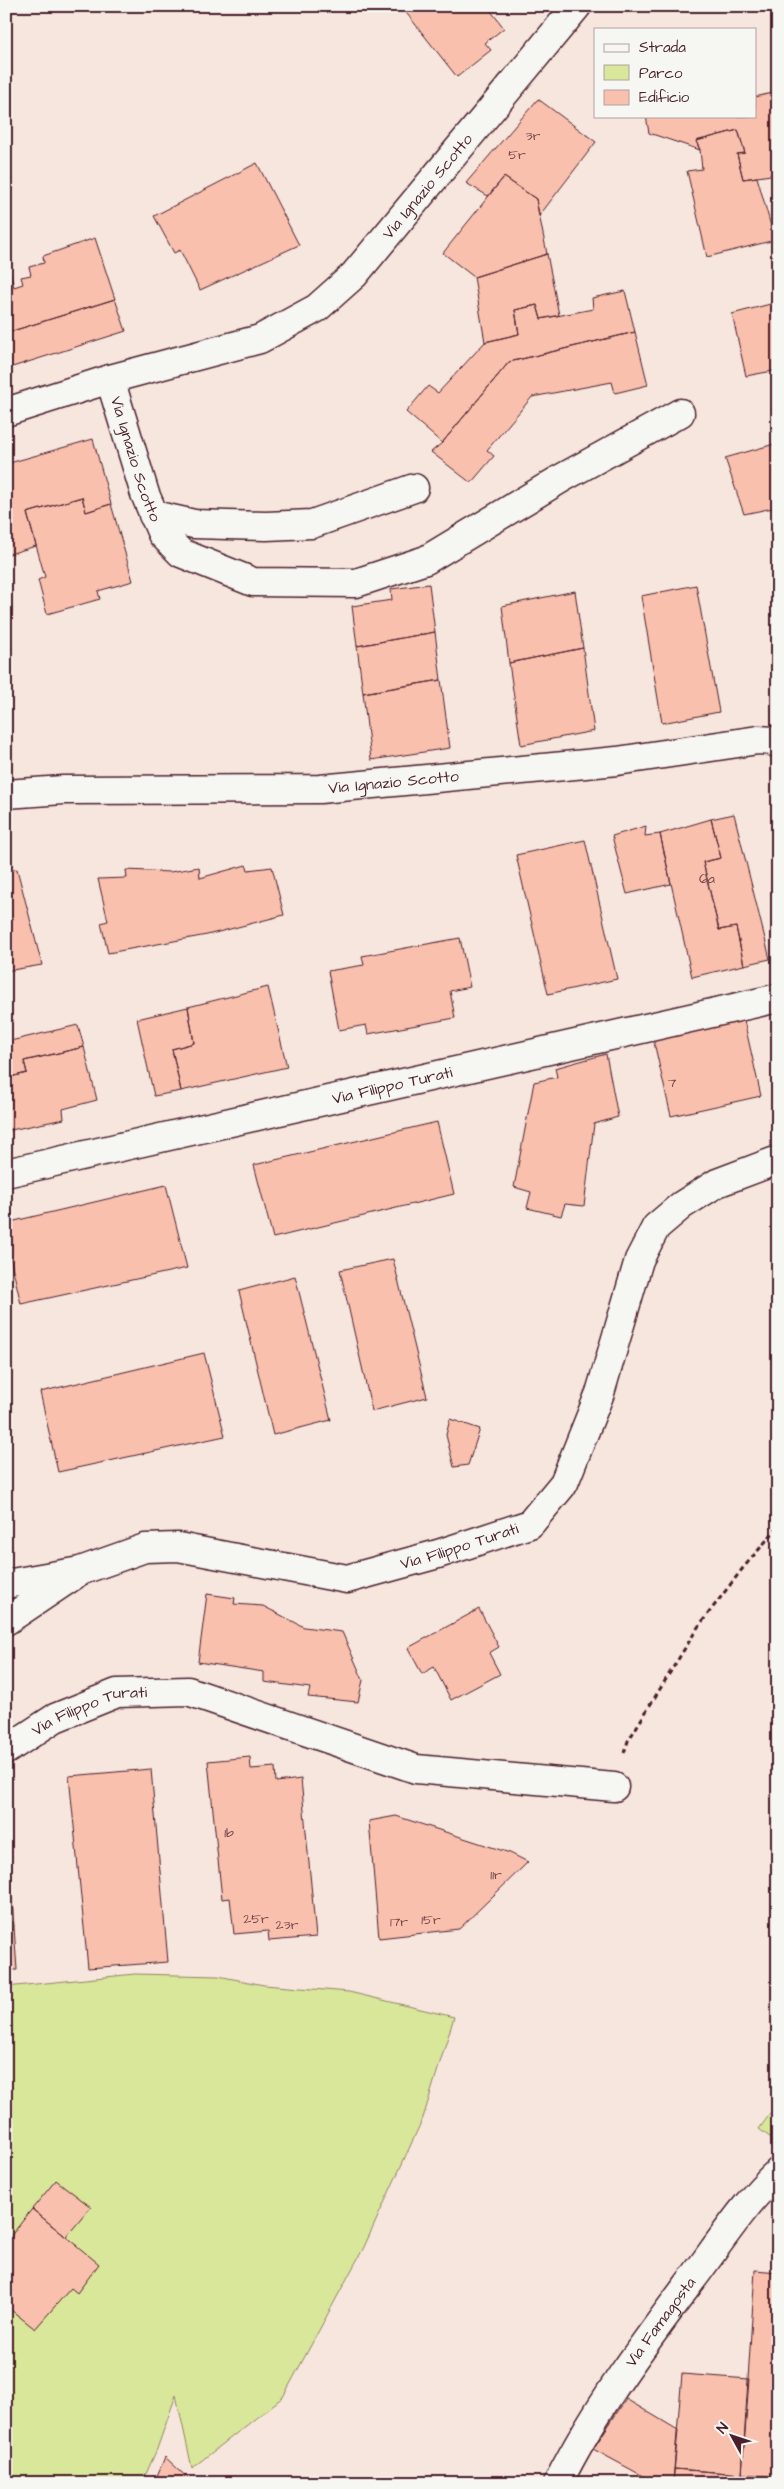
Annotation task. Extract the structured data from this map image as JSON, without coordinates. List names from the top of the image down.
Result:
{
  "streets": {
    "street": ["Via Ignazio Scotto", "Via Filippo Turati", "Via Famagosta"]
  },
  "house_numbers": [
    "3r",
    "5r",
    "6a",
    "7",
    "1b",
    "11r",
    "25r",
    "15r",
    "17r",
    "23r"
  ],
  "legend": ["Strada", "Parco", "Edificio"],
  "north": "top left"
}
